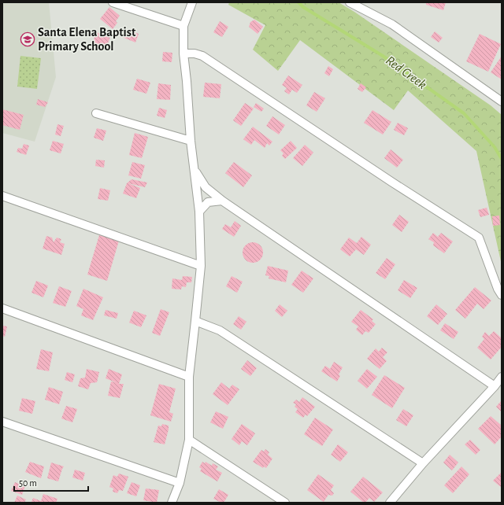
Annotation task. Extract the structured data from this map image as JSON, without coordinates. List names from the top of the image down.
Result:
{
  "water": ["Red Creek"],
  "places": {
    "school or university": ["Santa Elena Baptist Primary School"]
  },
  "scale_bar": "50 m"
}
